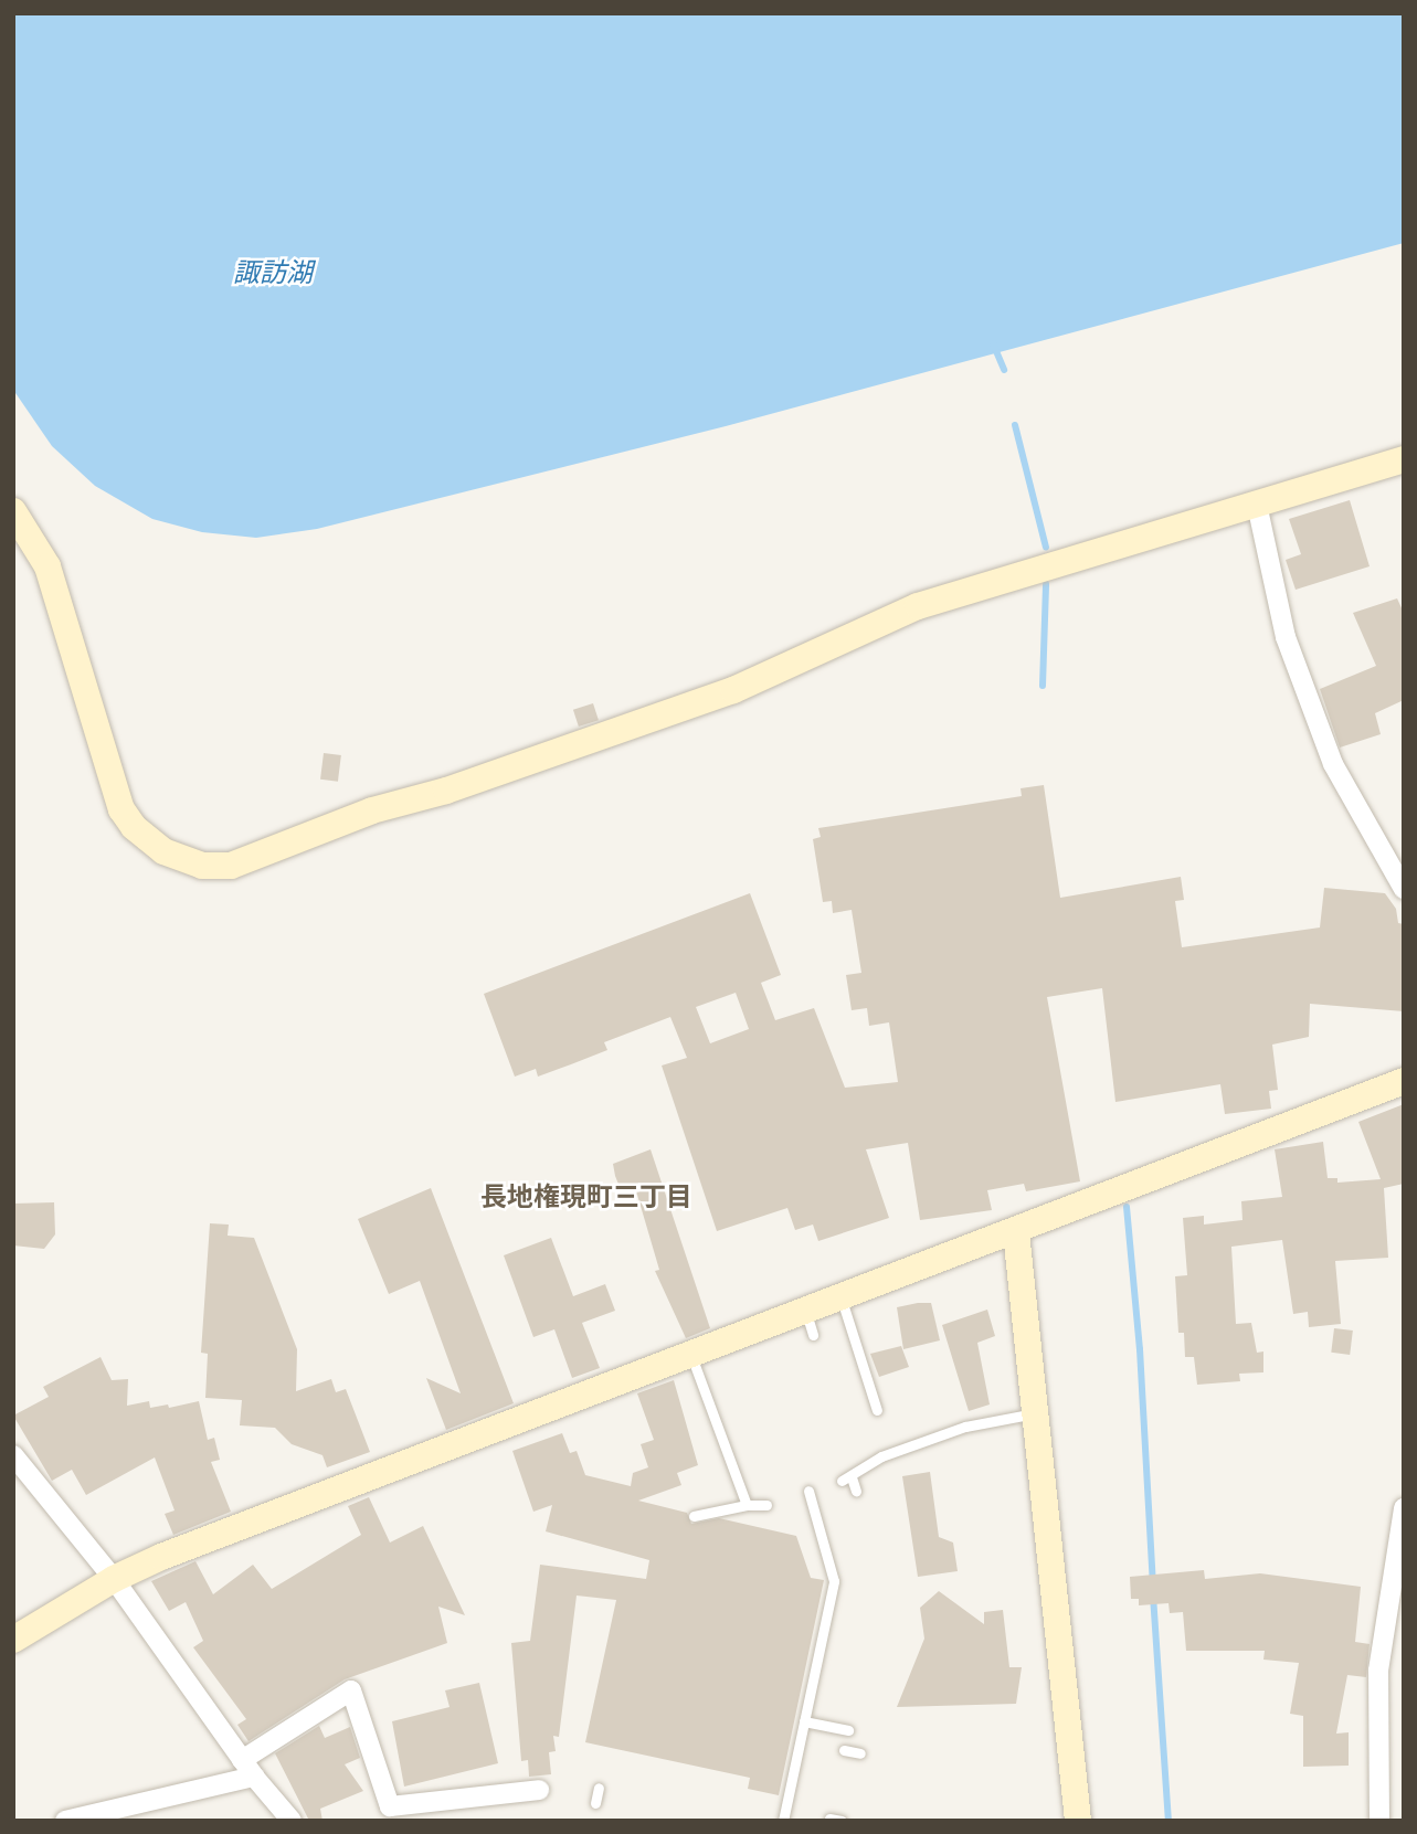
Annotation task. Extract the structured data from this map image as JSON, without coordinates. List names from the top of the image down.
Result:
{
  "districts": ["長地権現町三丁目"],
  "water": ["諏訪湖"]
}
